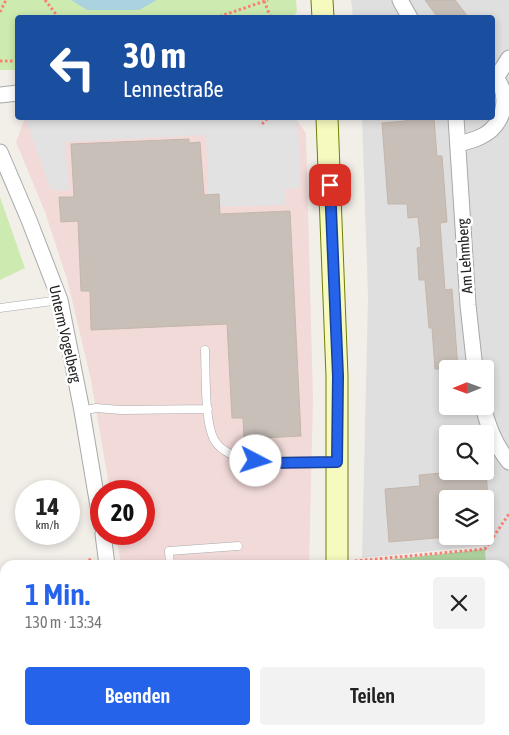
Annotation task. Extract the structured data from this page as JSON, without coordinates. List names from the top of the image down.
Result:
{
  "streets": {
    "street": ["Am Lehmberg", "Unterm Vogelberg"]
  },
  "north": "left",
  "page": {
    "turn": ["30 m", "Lennestraße"],
    "speed": "14 km/h",
    "limit": "20",
    "heading": ["1 Min.", "130 m · 13:34"],
    "buttons": ["Beenden", "Teilen"]
  }
}
